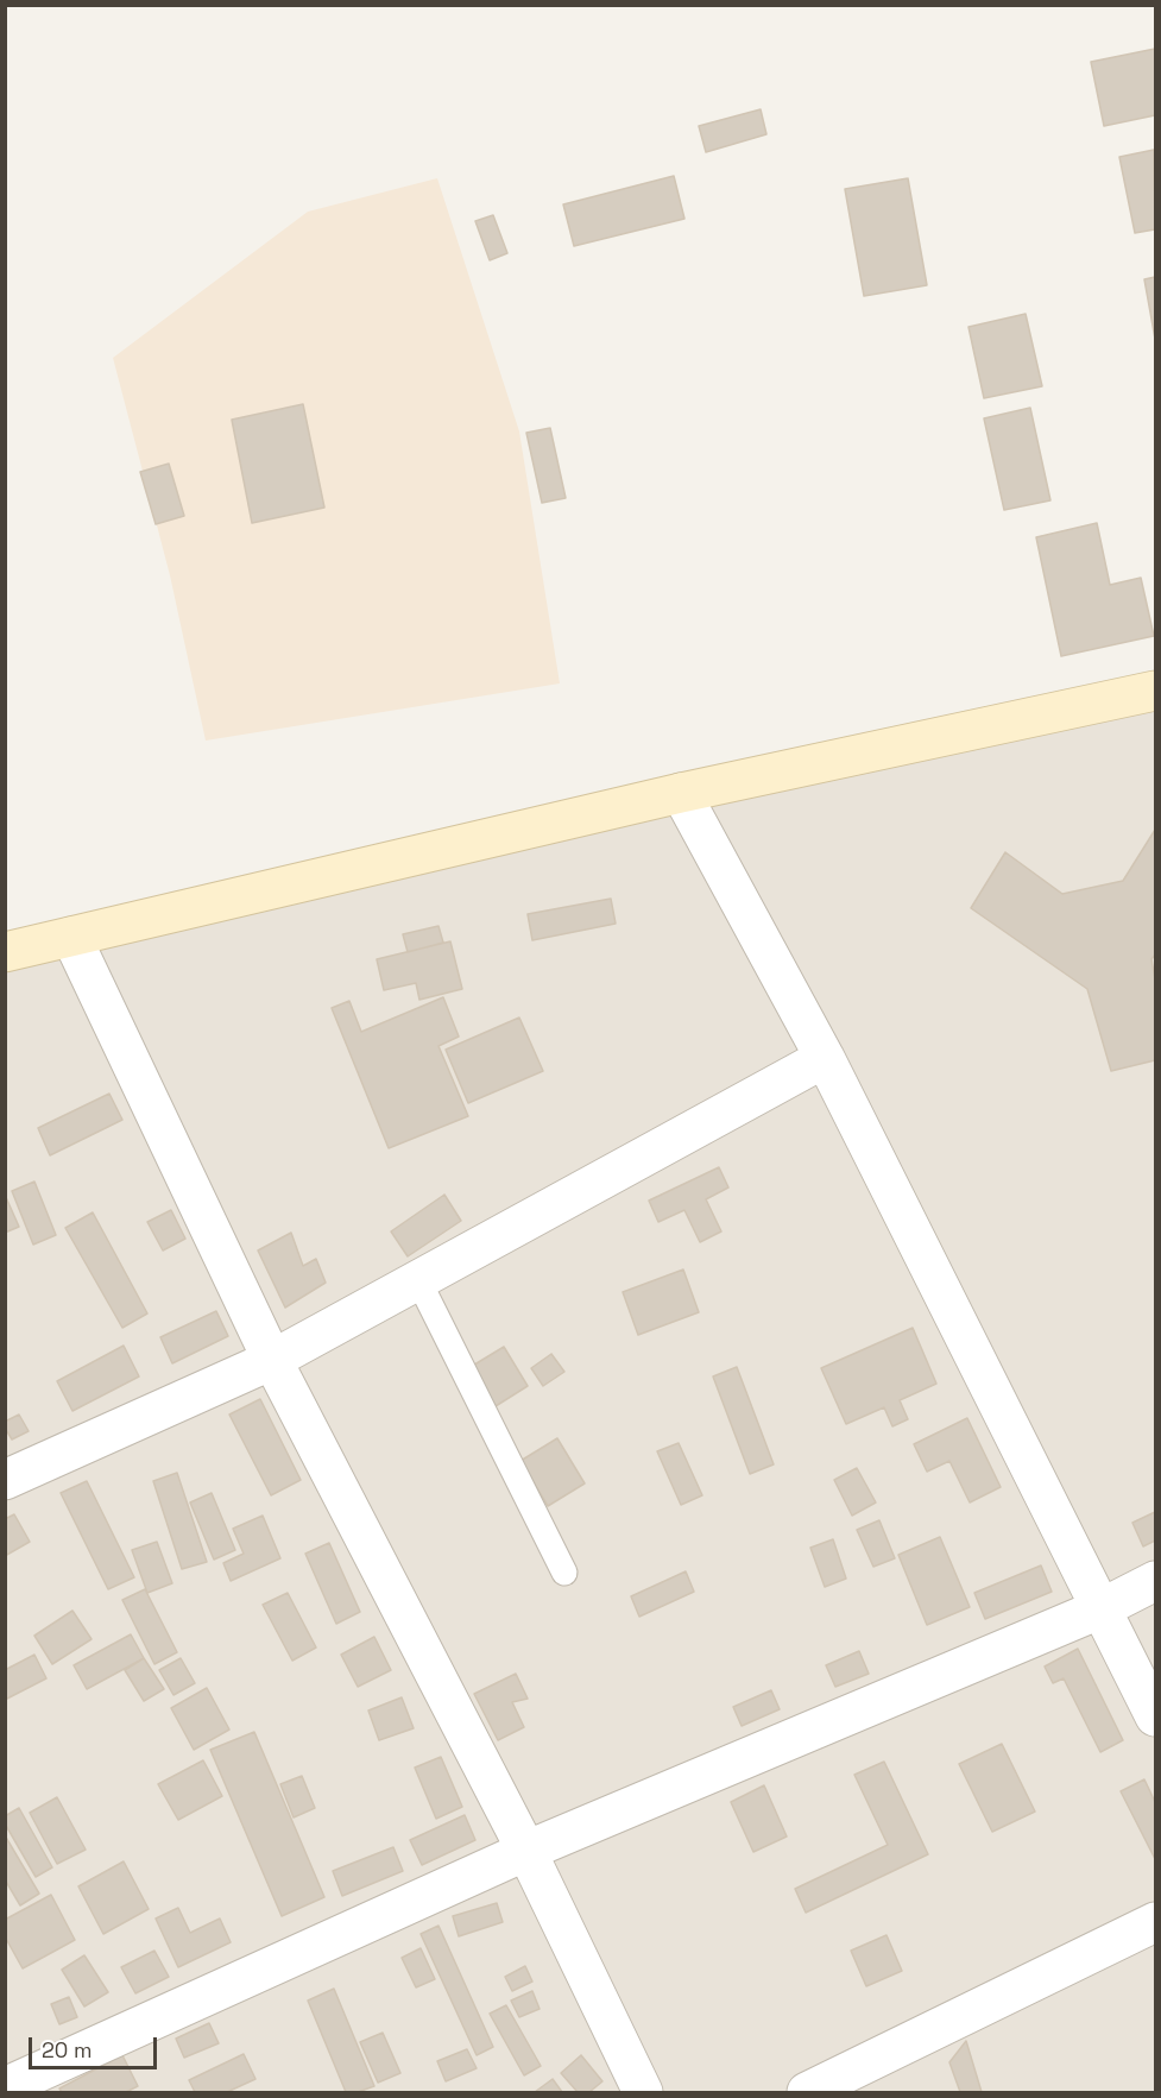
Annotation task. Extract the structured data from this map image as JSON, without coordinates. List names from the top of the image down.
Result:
{
  "scale_bar": "20 m"
}
